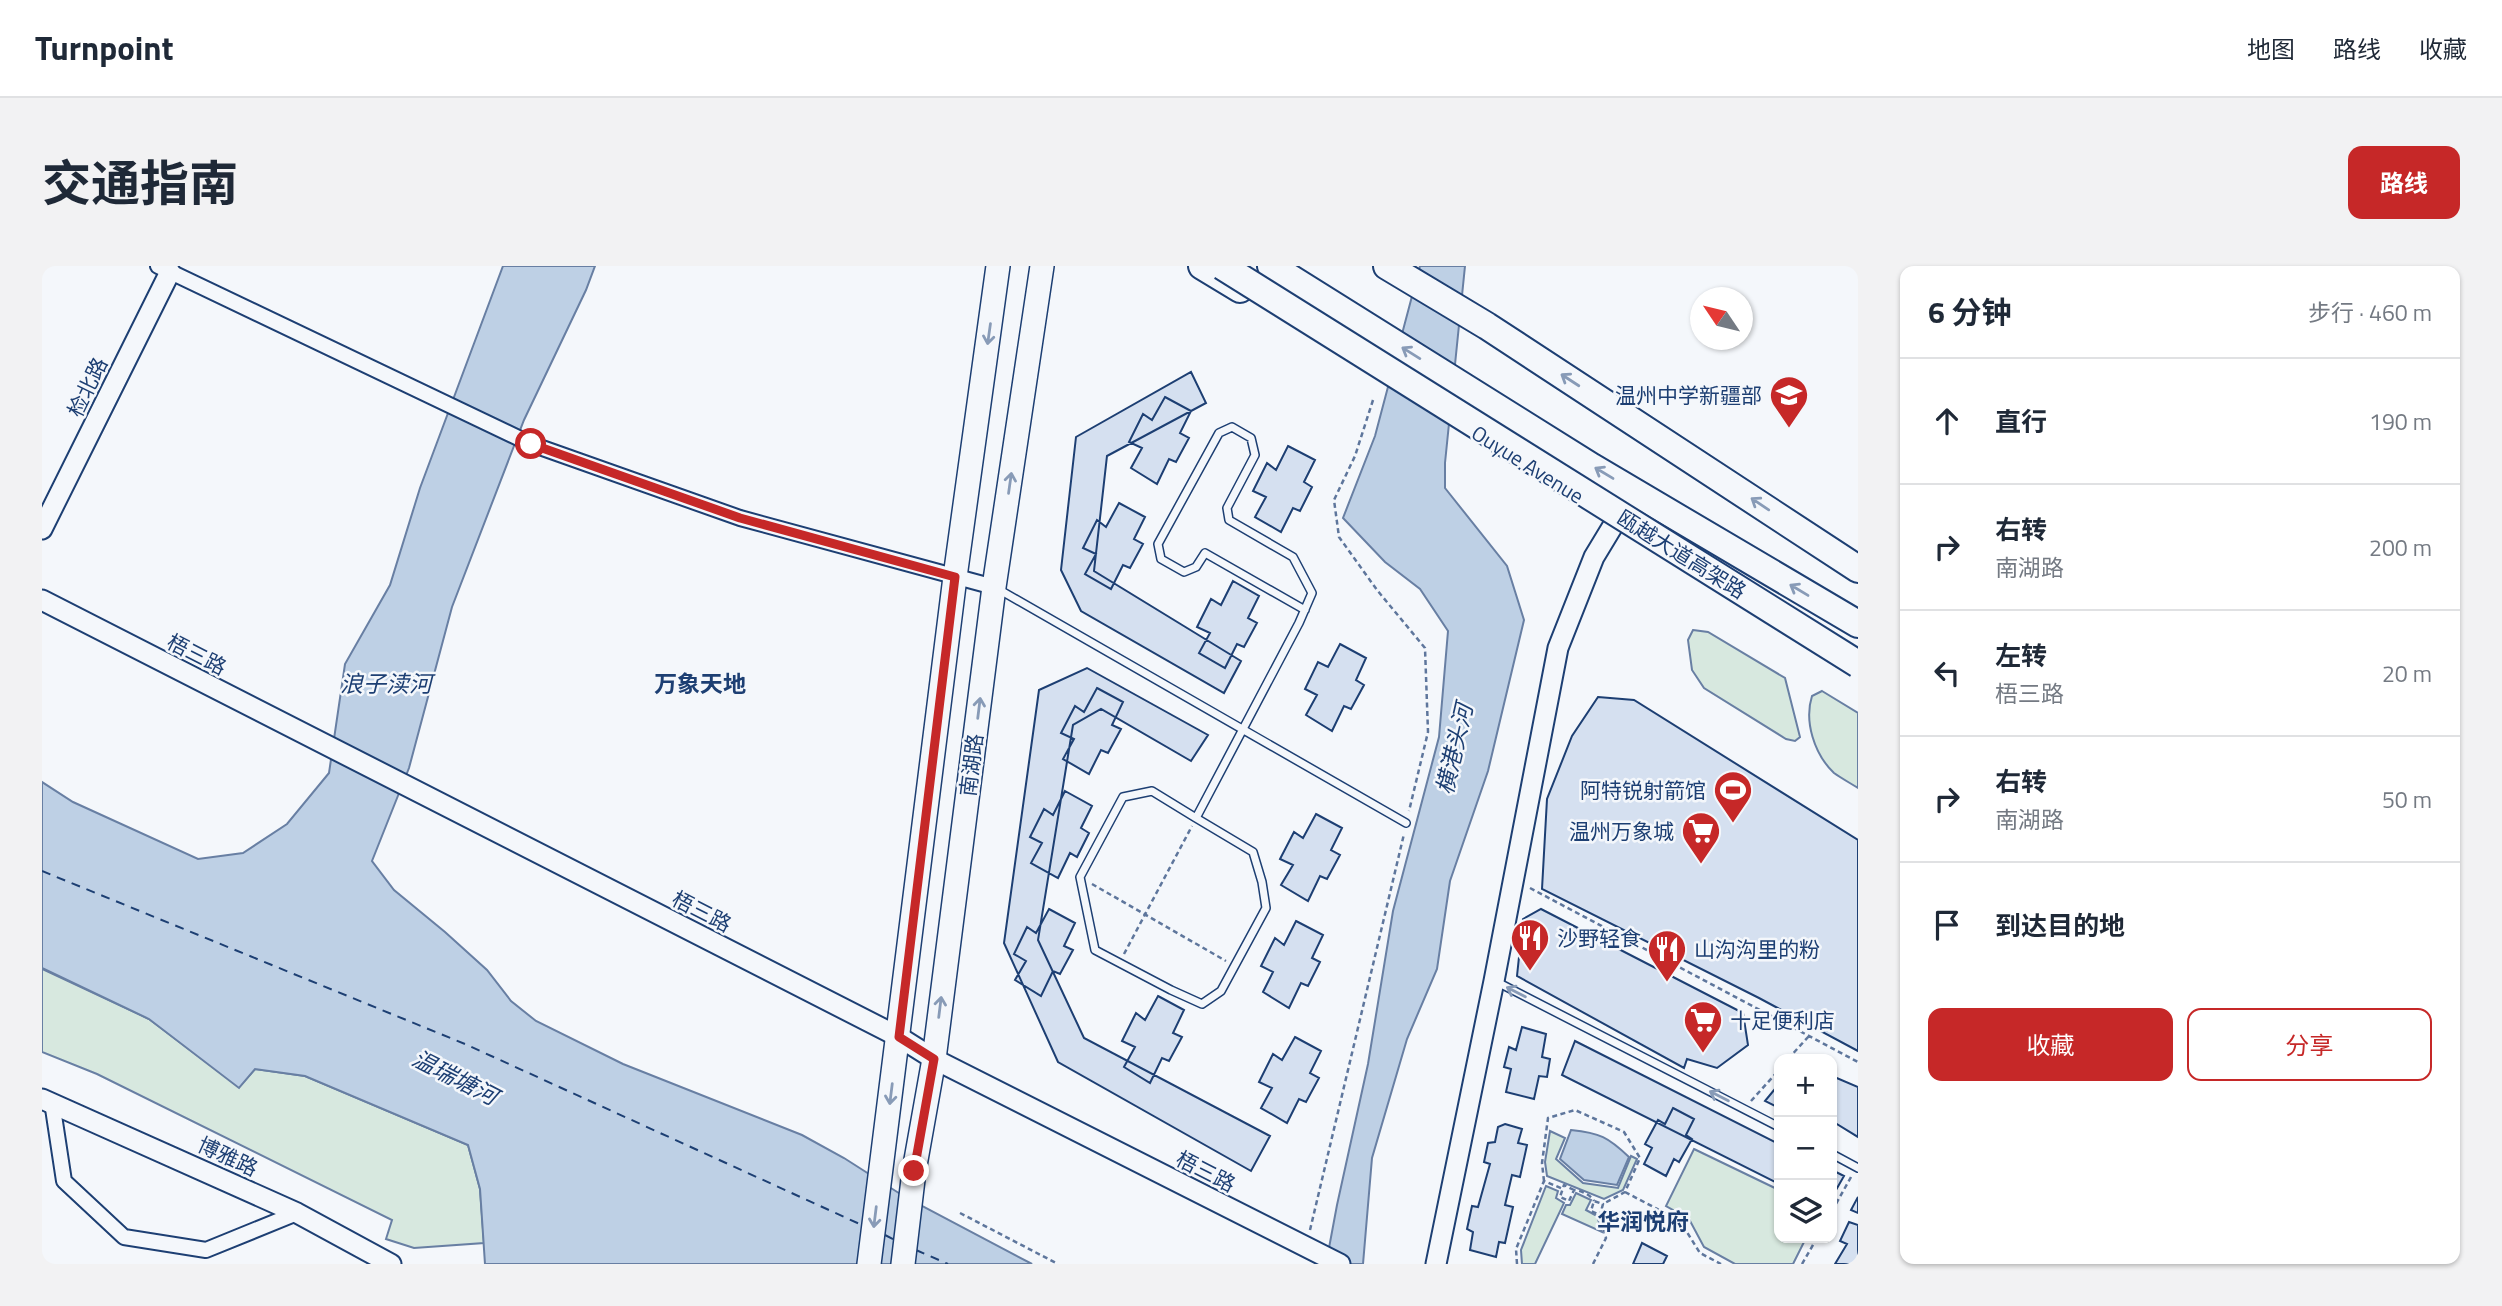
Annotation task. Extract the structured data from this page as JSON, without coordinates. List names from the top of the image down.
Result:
{
  "streets": {
    "highway": ["Ouyue Avenue", "瓯越大道高架路"],
    "main road": ["南湖路"],
    "street": ["检北路", "梧三路", "博雅路"]
  },
  "crossings": [
    ["梧三路", "南湖路"]
  ],
  "districts": ["万象天地", "华润悦府"],
  "water": ["浪子渎河", "横港头河", "温瑞塘河"],
  "places": {
    "school or university": ["温州中学新疆部"],
    "sports": ["阿特锐射箭馆"],
    "supermarket": ["温州万象城", "十足便利店"],
    "restaurant": ["沙野轻食", "山沟沟里的粉"]
  },
  "north": "top left",
  "page": {
    "header": "Turnpoint",
    "nav": ["地图", "路线", "收藏"],
    "title": "交通指南",
    "buttons": [
      "路线",
      ["收藏", "分享"]
    ],
    "heading": ["6 分钟", "步行 · 460 m"],
    "list": [
      ["直行", "190 m"],
      ["右转", "南湖路", "200 m"],
      ["左转", "梧三路", "20 m"],
      ["右转", "南湖路", "50 m"],
      "到达目的地"
    ],
    "map_buttons": ["+", "−"]
  }
}
